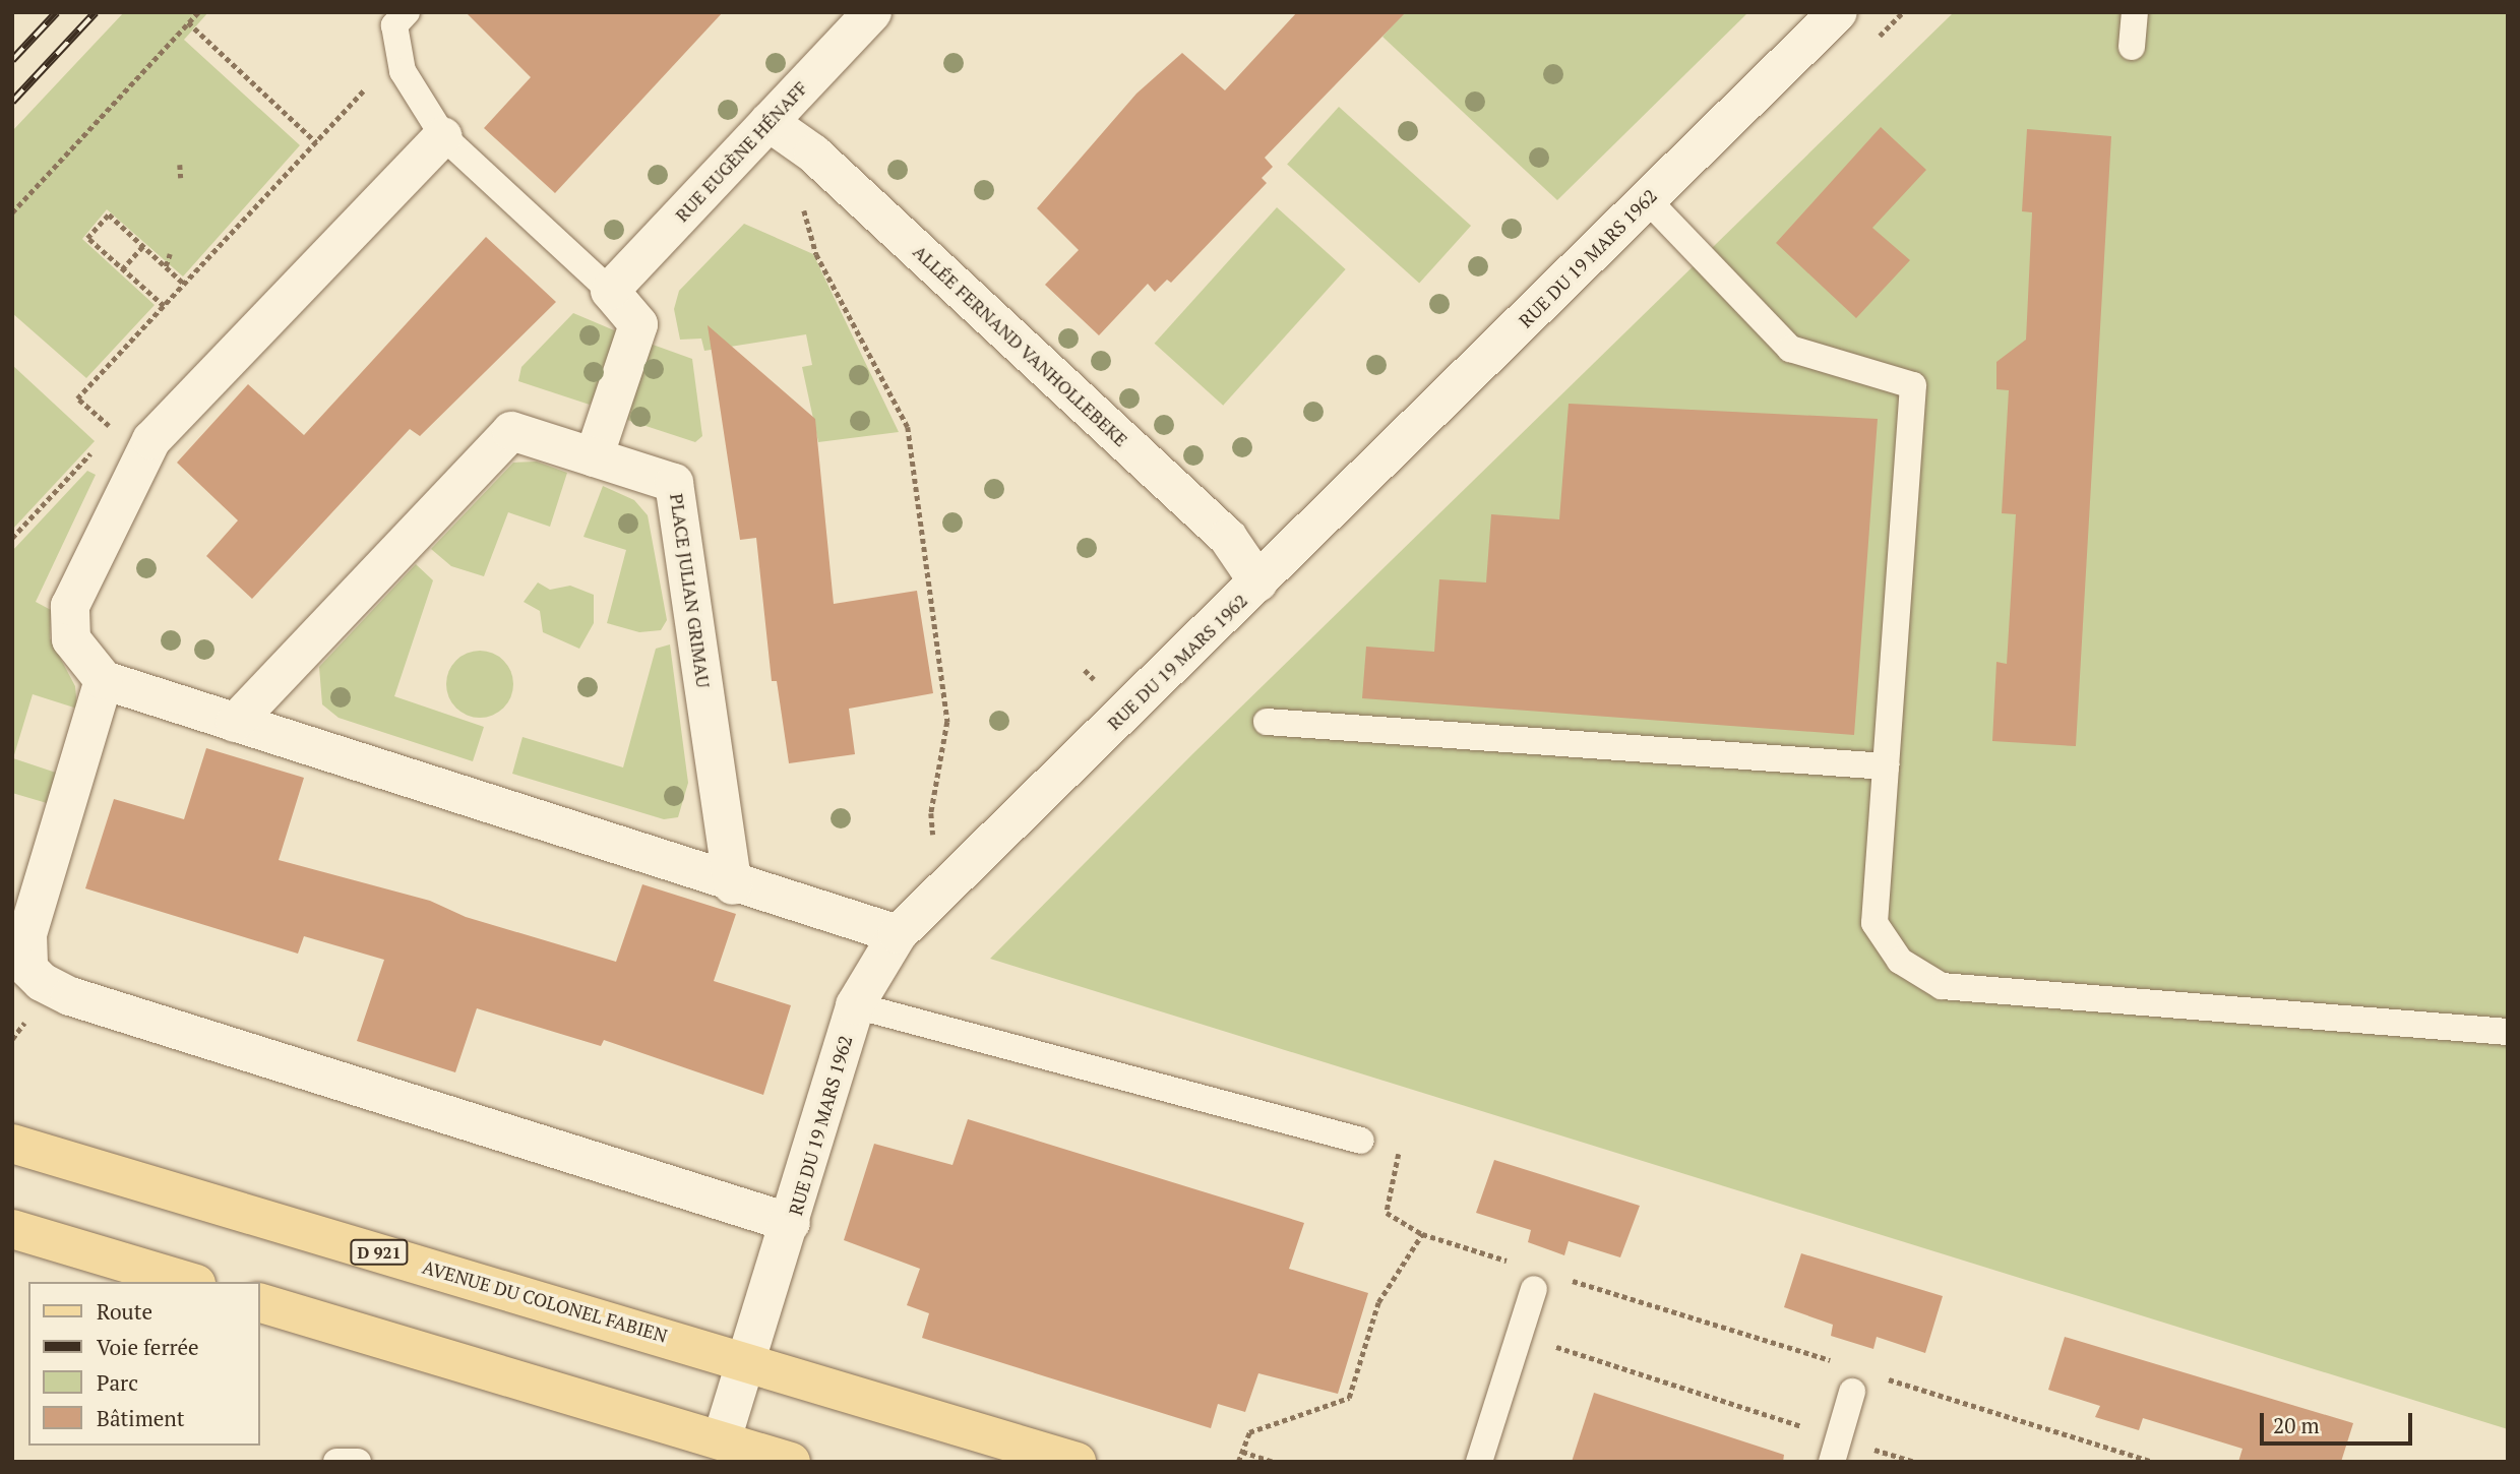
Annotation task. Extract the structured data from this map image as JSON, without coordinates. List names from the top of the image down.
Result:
{
  "streets": {
    "main road": ["D 921", "AVENUE DU COLONEL FABIEN"],
    "street": [
      "RUE EUGÈNE HÉNAFF",
      "RUE DU 19 MARS 1962",
      "ALLÉE FERNAND VANHOLLEBEKE",
      "PLACE JULIAN GRIMAU"
    ]
  },
  "crossings": [
    ["RUE EUGÈNE HÉNAFF", "ALLÉE FERNAND VANHOLLEBEKE"],
    ["RUE DU 19 MARS 1962", "ALLÉE FERNAND VANHOLLEBEKE"],
    ["RUE DU 19 MARS 1962", "AVENUE DU COLONEL FABIEN"]
  ],
  "legend": [
    "Route",
    "Voie ferrée",
    "Parc",
    "Bâtiment"
  ],
  "scale_bar": "20 m"
}
